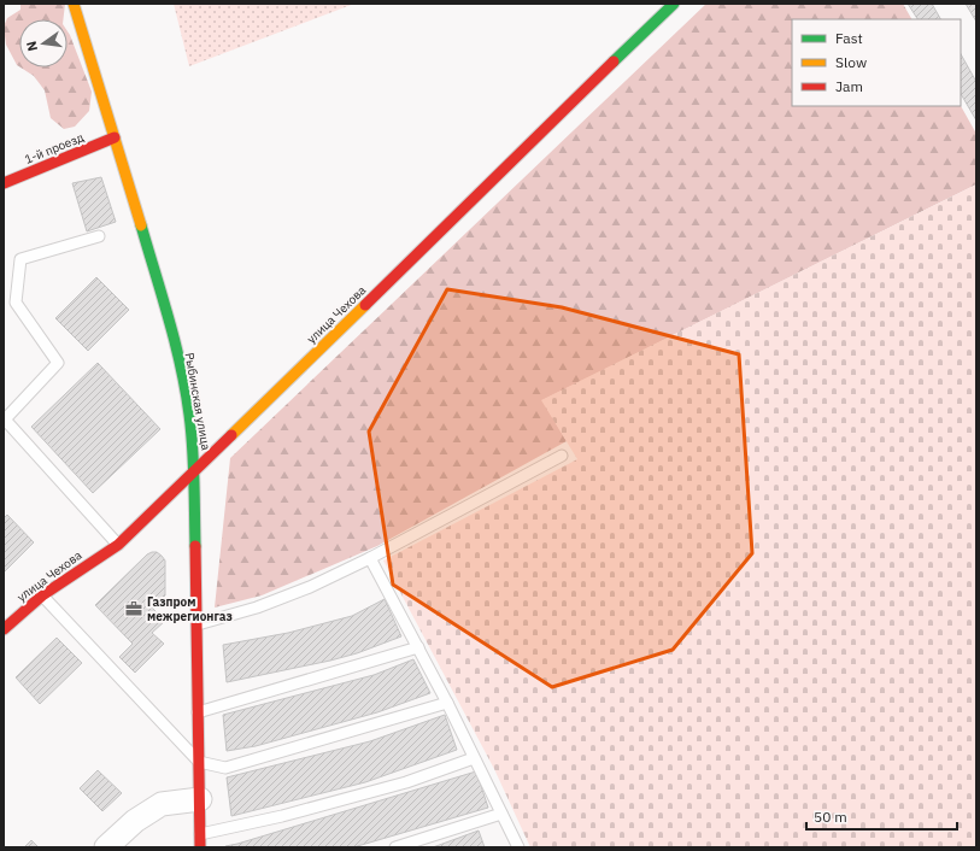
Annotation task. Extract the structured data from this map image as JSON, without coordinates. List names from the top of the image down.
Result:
{
  "streets": {
    "street": ["1-й проезд", "улица Чехова", "Рыбинская улица"]
  },
  "crossings": [
    ["1-й проезд", "Рыбинская улица"],
    ["улица Чехова", "Рыбинская улица"]
  ],
  "places": {
    "office": ["Газпром межрегионгаз"]
  },
  "legend": ["Fast", "Slow", "Jam"],
  "scale_bar": "50 m",
  "north": "left"
}
